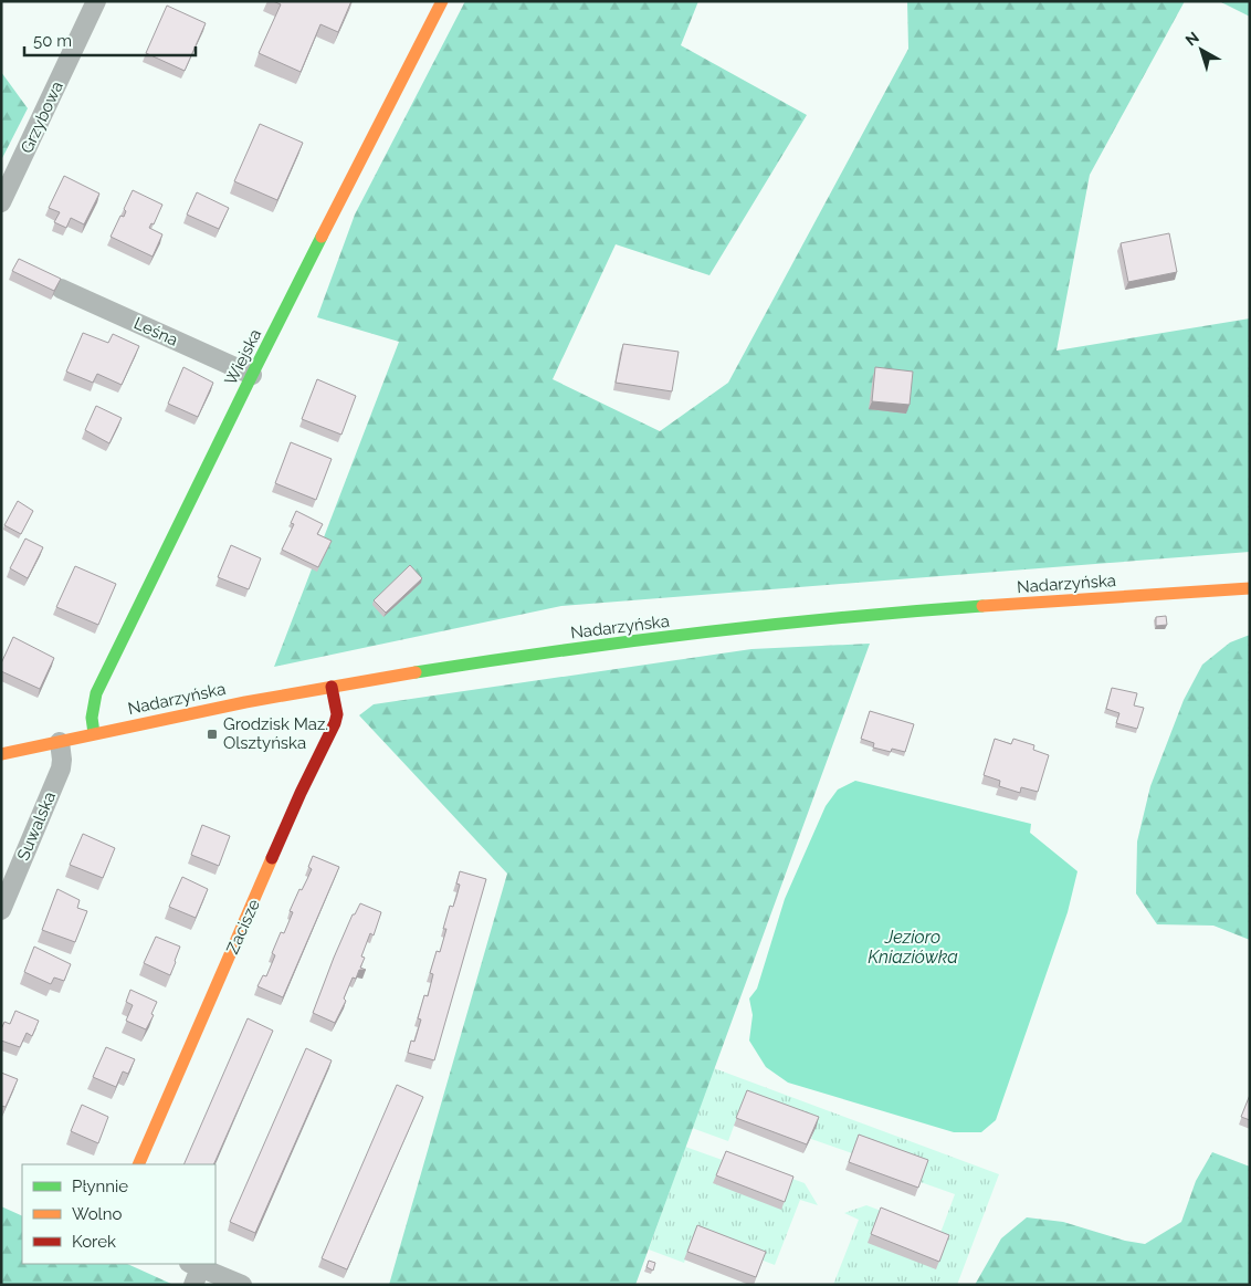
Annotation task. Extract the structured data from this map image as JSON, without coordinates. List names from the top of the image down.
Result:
{
  "streets": {
    "street": [
      "Grzybowa",
      "Leśna",
      "Wiejska",
      "Nadarzyńska",
      "Suwalska",
      "Zacisze"
    ]
  },
  "crossings": [
    ["Leśna", "Wiejska"],
    ["Wiejska", "Nadarzyńska"],
    ["Nadarzyńska", "Suwalska"],
    ["Nadarzyńska", "Zacisze"]
  ],
  "water": ["Jezioro Kniaziówka"],
  "places": {
    "transit": ["Grodzisk Maz. Olsztyńska"]
  },
  "legend": ["Płynnie", "Wolno", "Korek"],
  "scale_bar": "50 m",
  "north": "top left"
}
